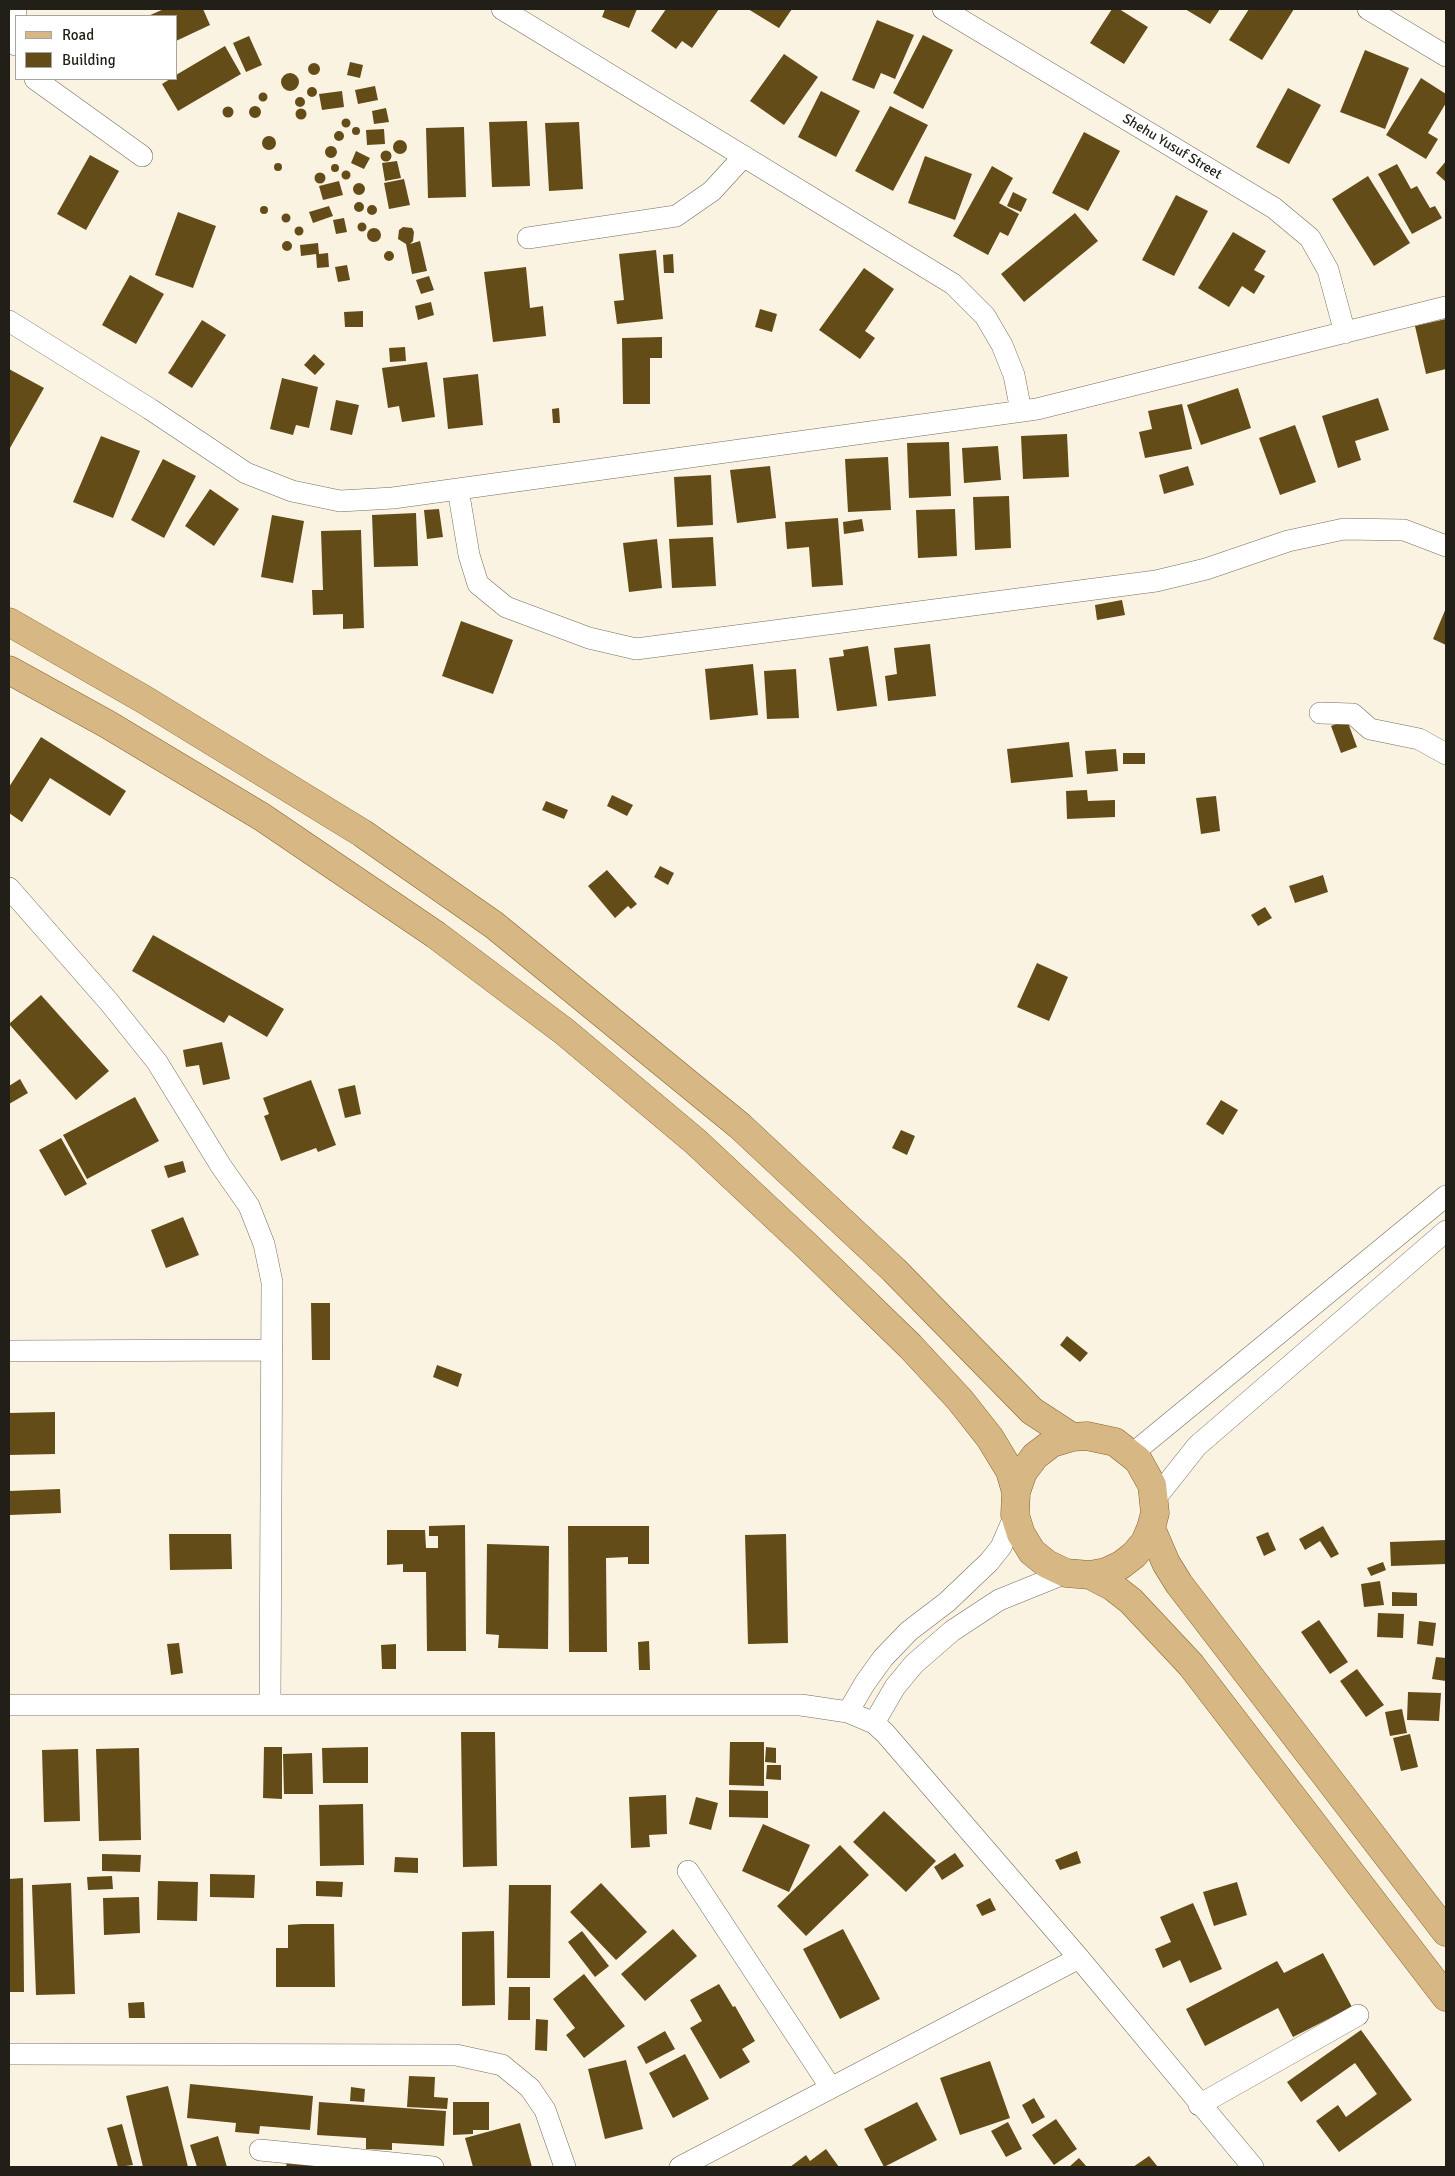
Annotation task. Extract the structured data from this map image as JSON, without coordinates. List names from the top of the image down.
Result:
{
  "streets": {
    "street": ["Shehu Yusuf Street"]
  },
  "legend": ["Road", "Building"]
}
